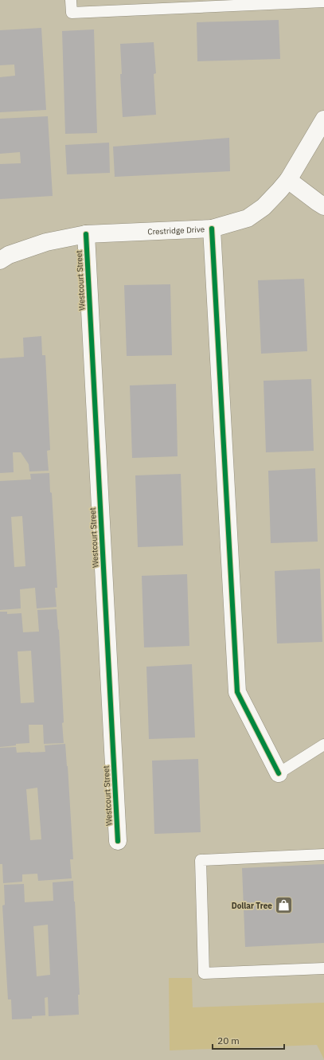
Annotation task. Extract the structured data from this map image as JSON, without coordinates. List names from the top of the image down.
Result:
{
  "streets": {
    "street": ["Crestridge Drive", "Westcourt Street"]
  },
  "crossings": [
    ["Crestridge Drive", "Westcourt Street"]
  ],
  "places": {
    "shop": ["Dollar Tree"]
  },
  "scale_bar": "20 m"
}
